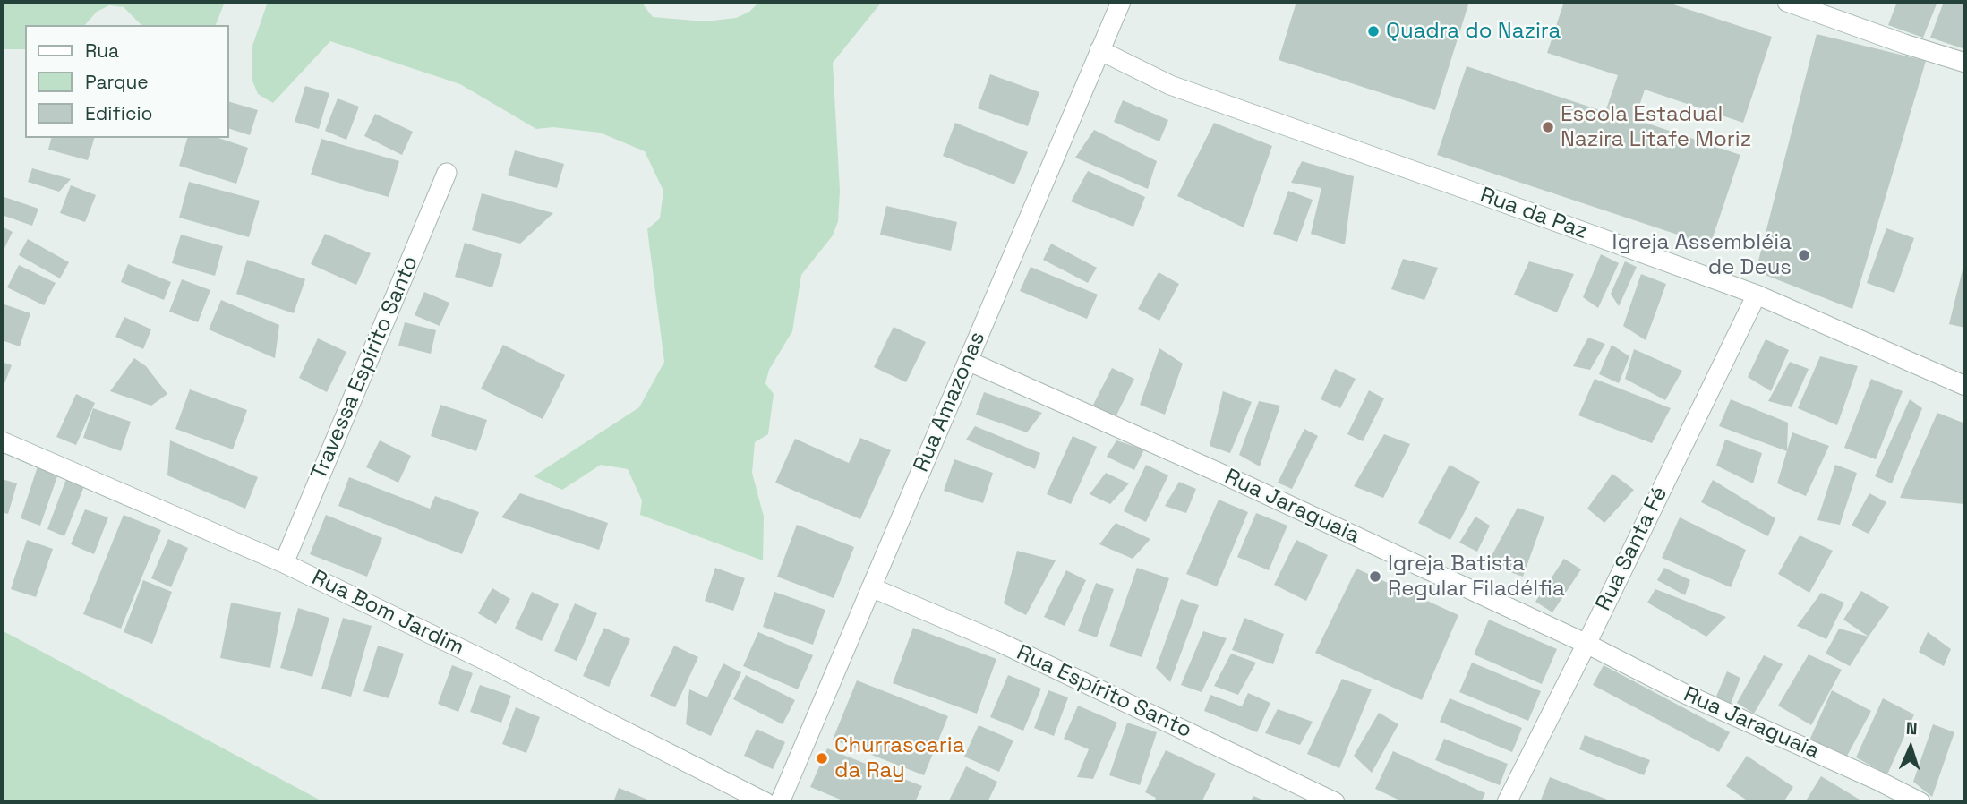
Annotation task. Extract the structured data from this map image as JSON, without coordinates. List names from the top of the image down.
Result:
{
  "streets": {
    "street": [
      "Rua da Paz",
      "Travessa Espírito Santo",
      "Rua Amazonas",
      "Rua Jaraguaia",
      "Rua Santa Fé",
      "Rua Bom Jardim",
      "Rua Espírito Santo"
    ]
  },
  "crossings": [
    ["Rua da Paz", "Rua Amazonas"],
    ["Rua da Paz", "Rua Santa Fé"],
    ["Travessa Espírito Santo", "Rua Bom Jardim"],
    ["Rua Amazonas", "Rua Jaraguaia"],
    ["Rua Amazonas", "Rua Espírito Santo"],
    ["Rua Jaraguaia", "Rua Santa Fé"]
  ],
  "places": [
    "Quadra do Nazira",
    "Escola Estadual Nazira Litafe Moriz",
    "Igreja Assembléia de Deus",
    "Igreja Batista Regular Filadélfia",
    "Churrascaria da Ray"
  ],
  "legend": ["Rua", "Parque", "Edifício"],
  "north": "top"
}
